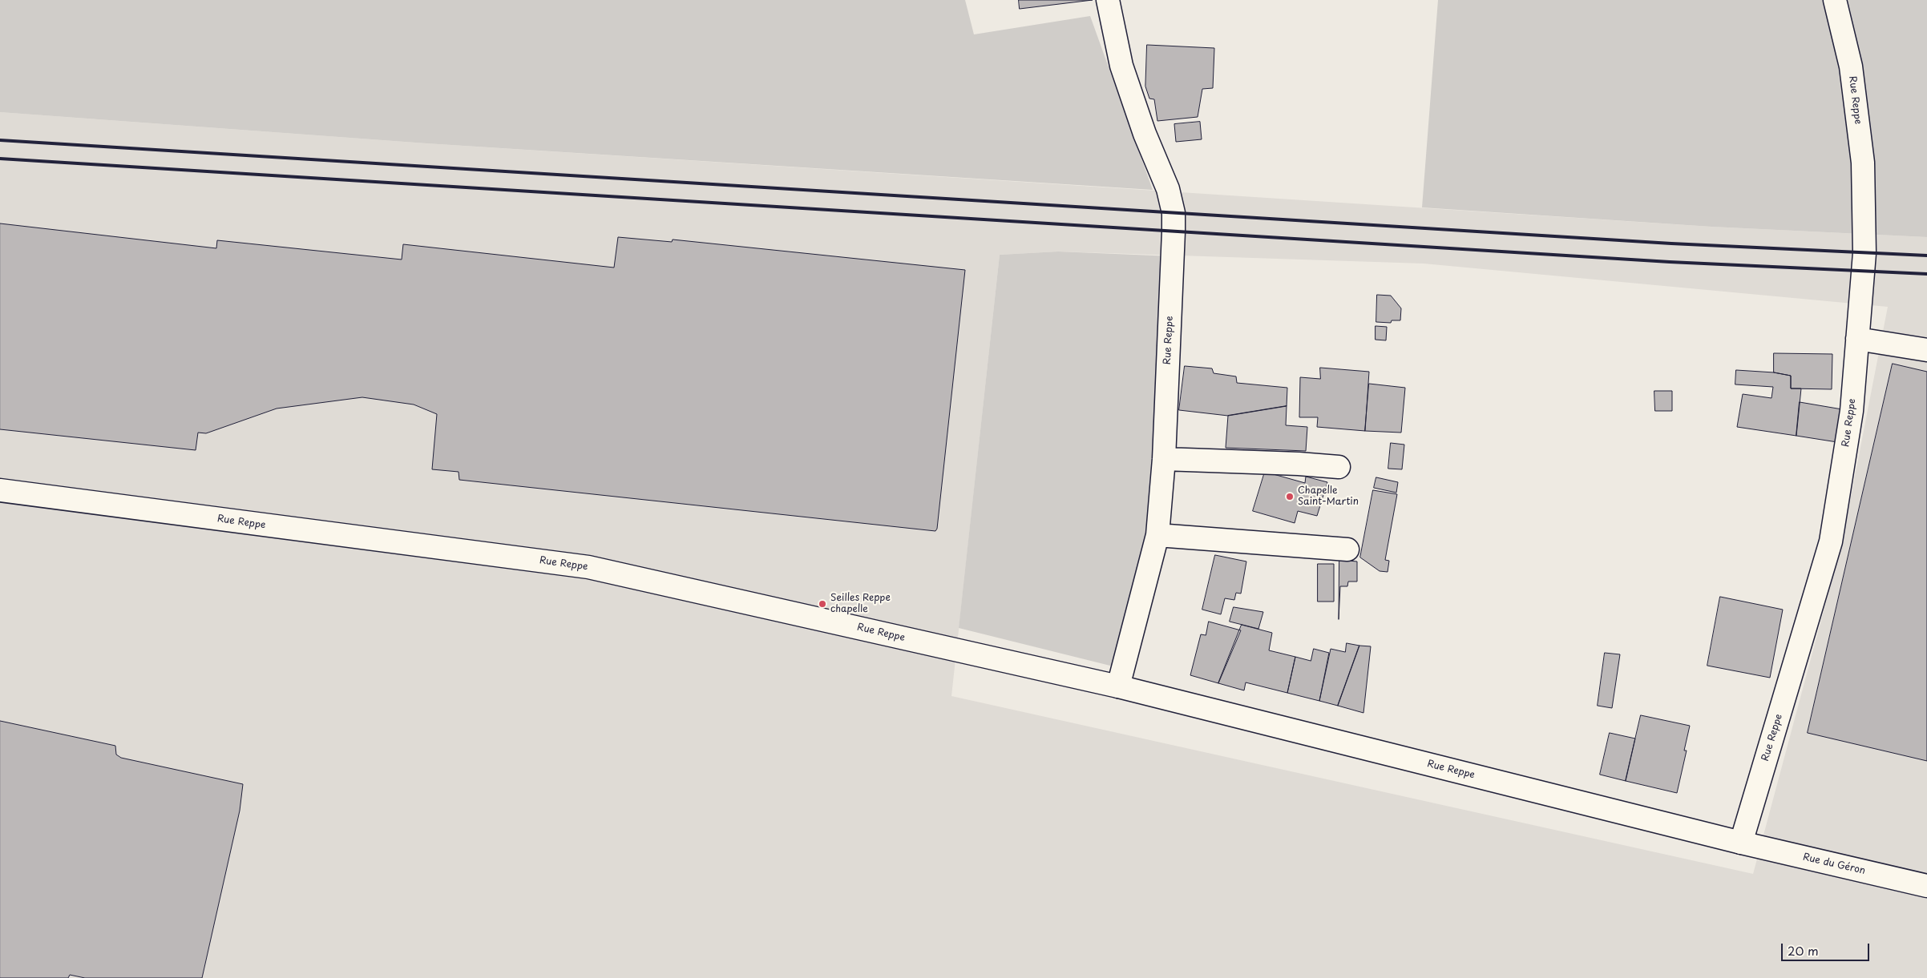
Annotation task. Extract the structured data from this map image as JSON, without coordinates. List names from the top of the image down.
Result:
{
  "streets": {
    "main road": ["Rue Reppe", "Rue du Géron"]
  },
  "crossings": [
    ["Rue Reppe", "Rue du Géron"]
  ],
  "places": ["Chapelle Saint-Martin", "Seilles Reppe chapelle"],
  "scale_bar": "20 m"
}
